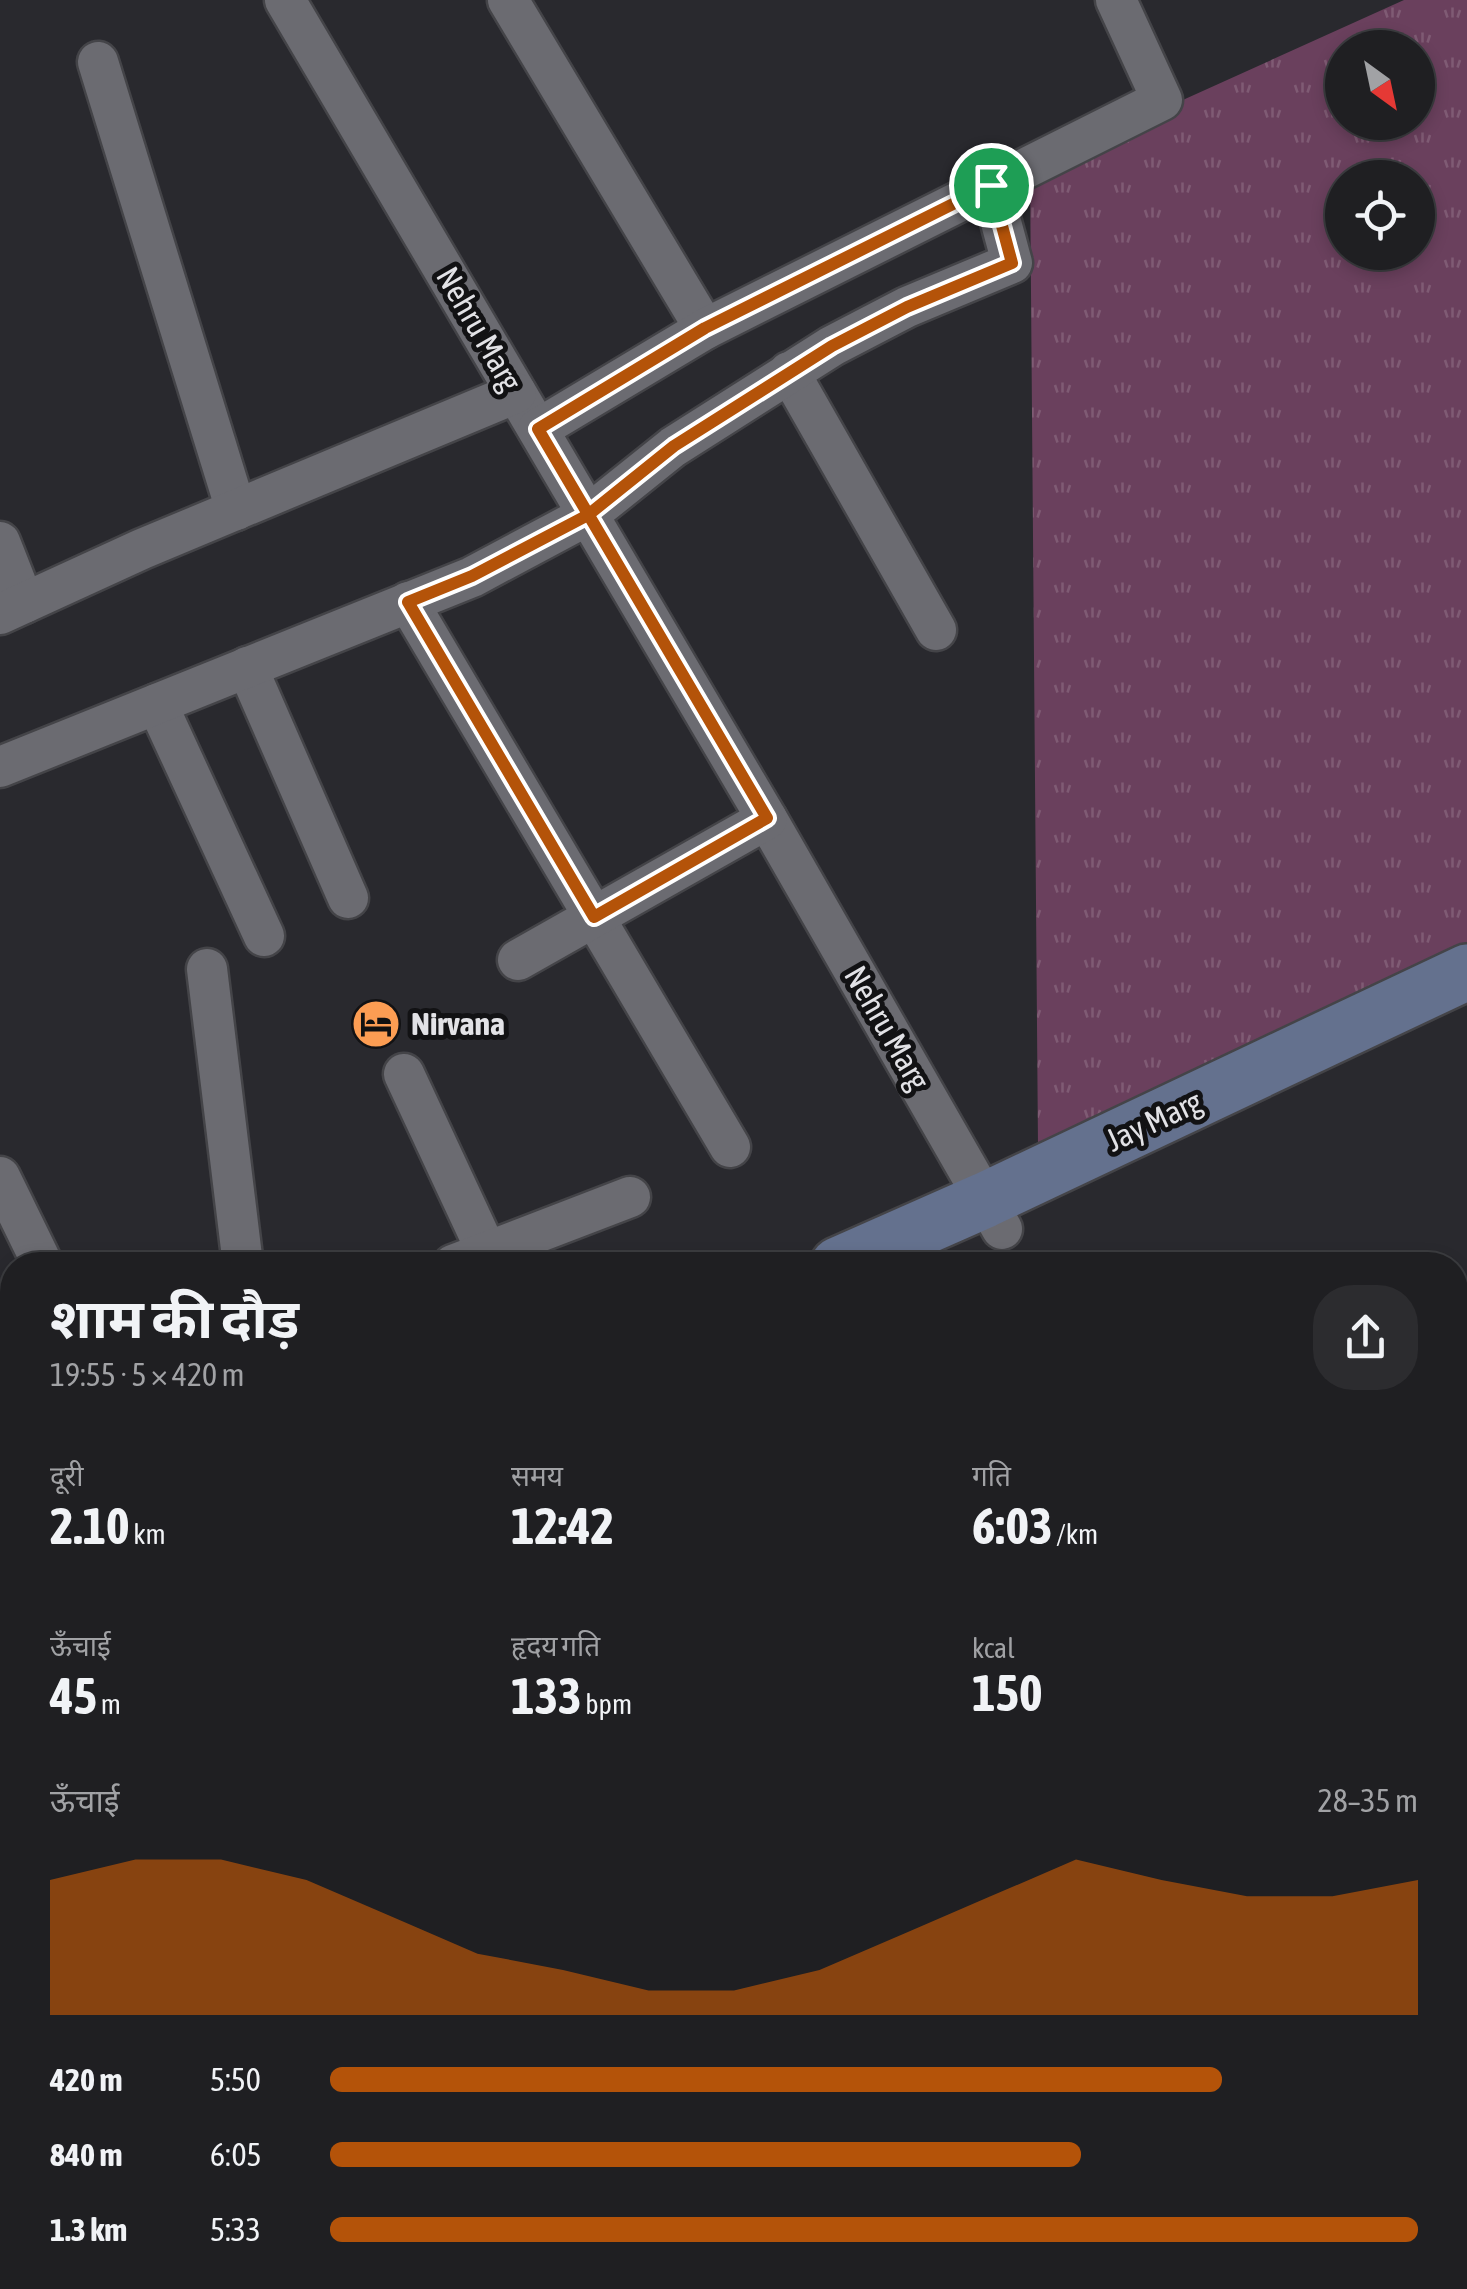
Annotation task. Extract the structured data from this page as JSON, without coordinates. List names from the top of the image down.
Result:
{
  "streets": {
    "main road": ["Jay Marg"],
    "street": ["Nehru Marg"]
  },
  "crossings": [
    ["Nehru Marg", "Jay Marg"]
  ],
  "places": {
    "hotel": ["Nirvana"]
  },
  "north": "bottom right",
  "page": {
    "heading": ["शाम की दौड़", "19:55 · 5 × 420 m"],
    "stats": [
      ["दूरी", "2.10 km"],
      ["समय", "12:42"],
      ["गति", "6:03 /km"],
      ["ऊँचाई", "45 m"],
      ["हृदय गति", "133 bpm"],
      ["kcal", "150"]
    ],
    "chart": ["ऊँचाई", "28–35 m"],
    "list": [
      {
        "name": "420 m",
        "note": "5:50"
      },
      {
        "name": "840 m",
        "note": "6:05"
      },
      {
        "name": "1.3 km",
        "note": "5:33"
      }
    ]
  }
}
